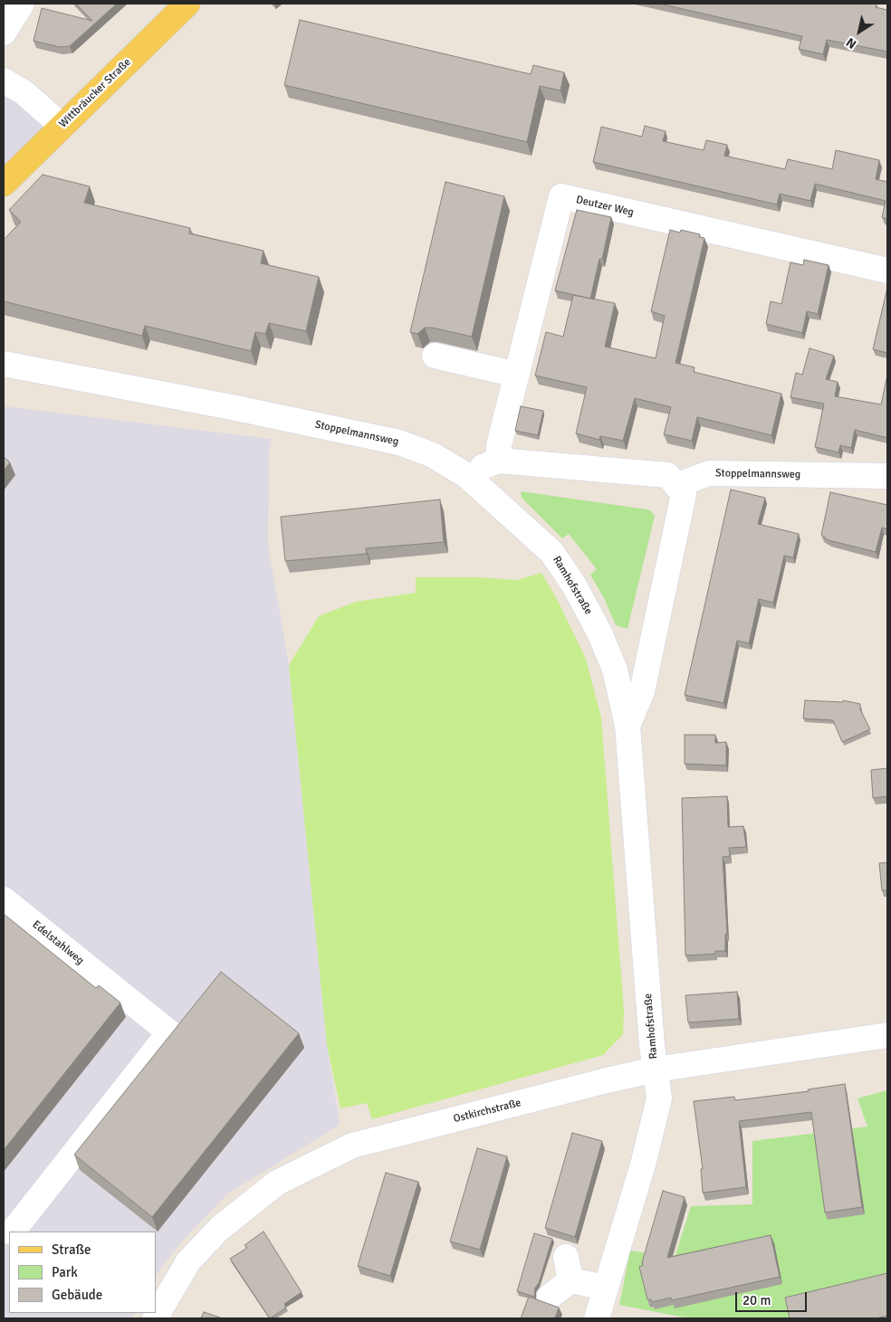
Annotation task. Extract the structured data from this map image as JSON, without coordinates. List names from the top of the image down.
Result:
{
  "streets": {
    "main road": ["Wittbräucker Straße"],
    "street": [
      "Deutzer Weg",
      "Stoppelmannsweg",
      "Ramhofstraße",
      "Edelstahlweg",
      "Ostkirchstraße"
    ]
  },
  "crossings": [
    ["Stoppelmannsweg", "Ramhofstraße"],
    ["Ramhofstraße", "Ostkirchstraße"]
  ],
  "legend": ["Straße", "Park", "Gebäude"],
  "scale_bar": "20 m",
  "north": "bottom left"
}
